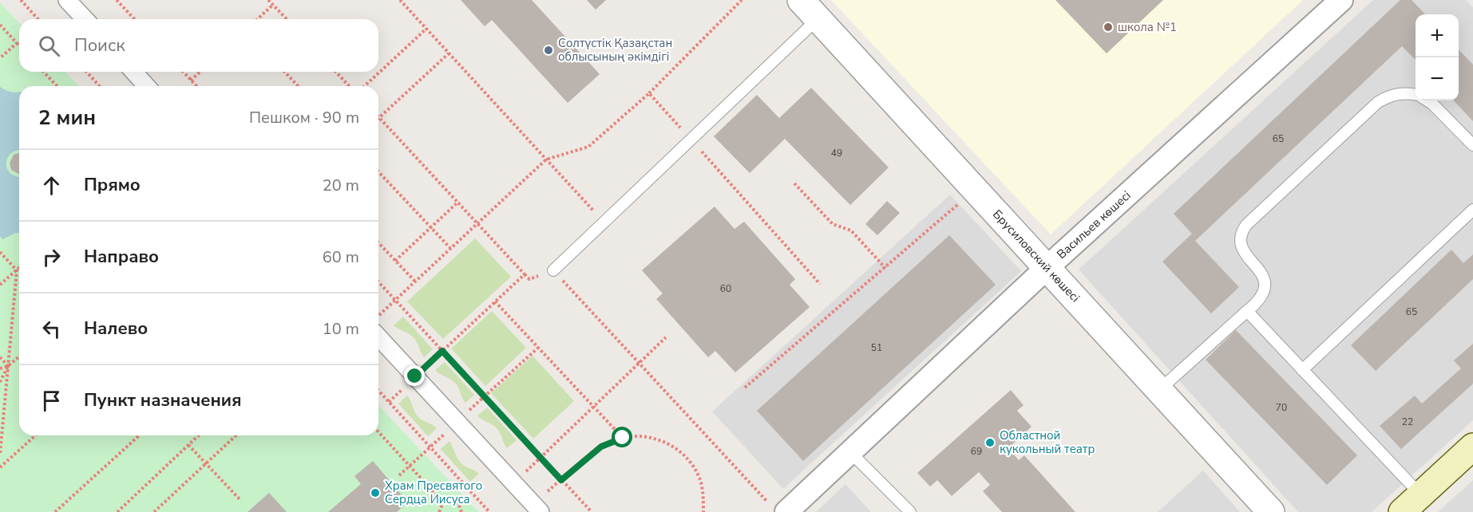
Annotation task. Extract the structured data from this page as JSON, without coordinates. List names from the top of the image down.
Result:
{
  "streets": {
    "street": ["Васильев көшесі", "Брусиловский көшесі"]
  },
  "crossings": [
    ["Васильев көшесі", "Брусиловский көшесі"]
  ],
  "places": [
    "школа №1",
    "Солтүстік Қазақстан облысының әкімдігі",
    "Областной кукольный театр",
    "Храм Пресвятого Сердца Иисуса"
  ],
  "house_numbers": [
    "65",
    "49",
    "60",
    "65",
    "51",
    "70",
    "22",
    "69"
  ],
  "page": {
    "map_buttons": ["+", "−"],
    "search": "Поиск",
    "heading": ["2 мин", "Пешком · 90 m"],
    "list": [
      ["Прямо", "20 m"],
      ["Направо", "60 m"],
      ["Налево", "10 m"],
      "Пункт назначения"
    ]
  }
}
